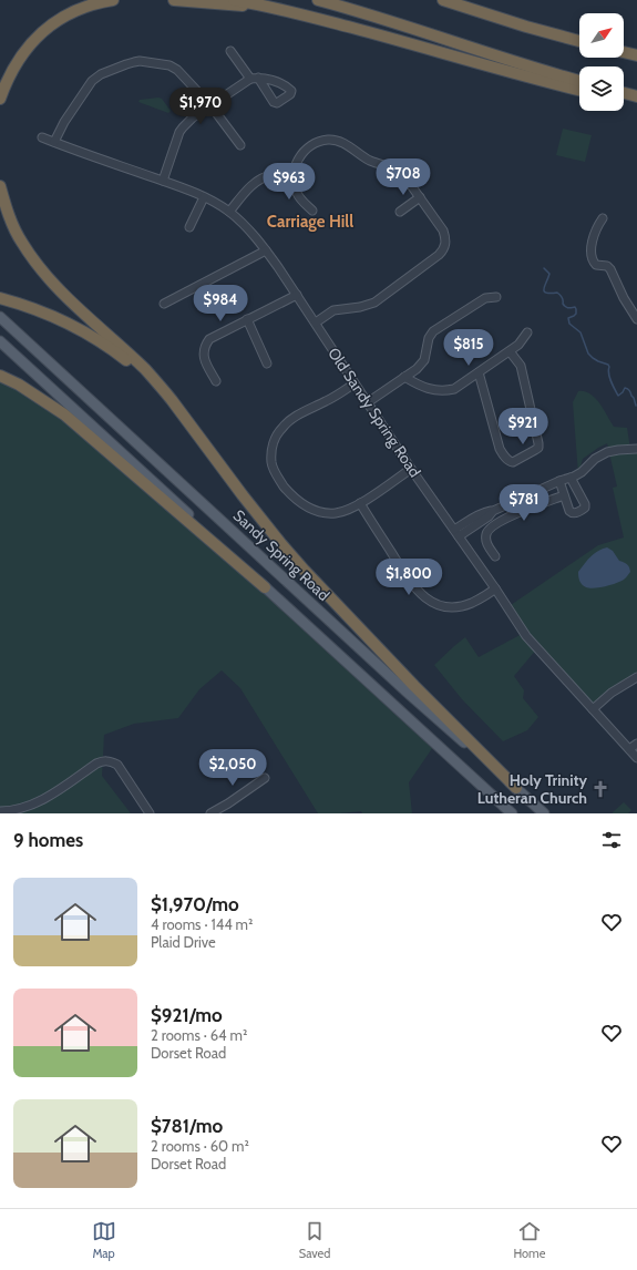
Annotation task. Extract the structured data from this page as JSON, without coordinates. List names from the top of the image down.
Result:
{
  "streets": {
    "main road": ["Sandy Spring Road"],
    "street": ["Old Sandy Spring Road"]
  },
  "districts": ["Carriage Hill"],
  "places": {
    "church": ["Holy Trinity Lutheran Church"]
  },
  "north": "top right",
  "page": {
    "price": [
      "$1,970",
      "$708",
      "$963",
      "$984",
      "$815",
      "$921",
      "$781",
      "$1,800",
      "$2,050"
    ],
    "heading": "9 homes",
    "list": [
      {
        "name": "$1,970/mo",
        "note": "4 rooms · 144 m² · Plaid Drive"
      },
      {
        "name": "$921/mo",
        "note": "2 rooms · 64 m² · Dorset Road"
      },
      {
        "name": "$781/mo",
        "note": "2 rooms · 60 m² · Dorset Road"
      }
    ],
    "tabs": ["Map", "Saved", "Home"]
  }
}
